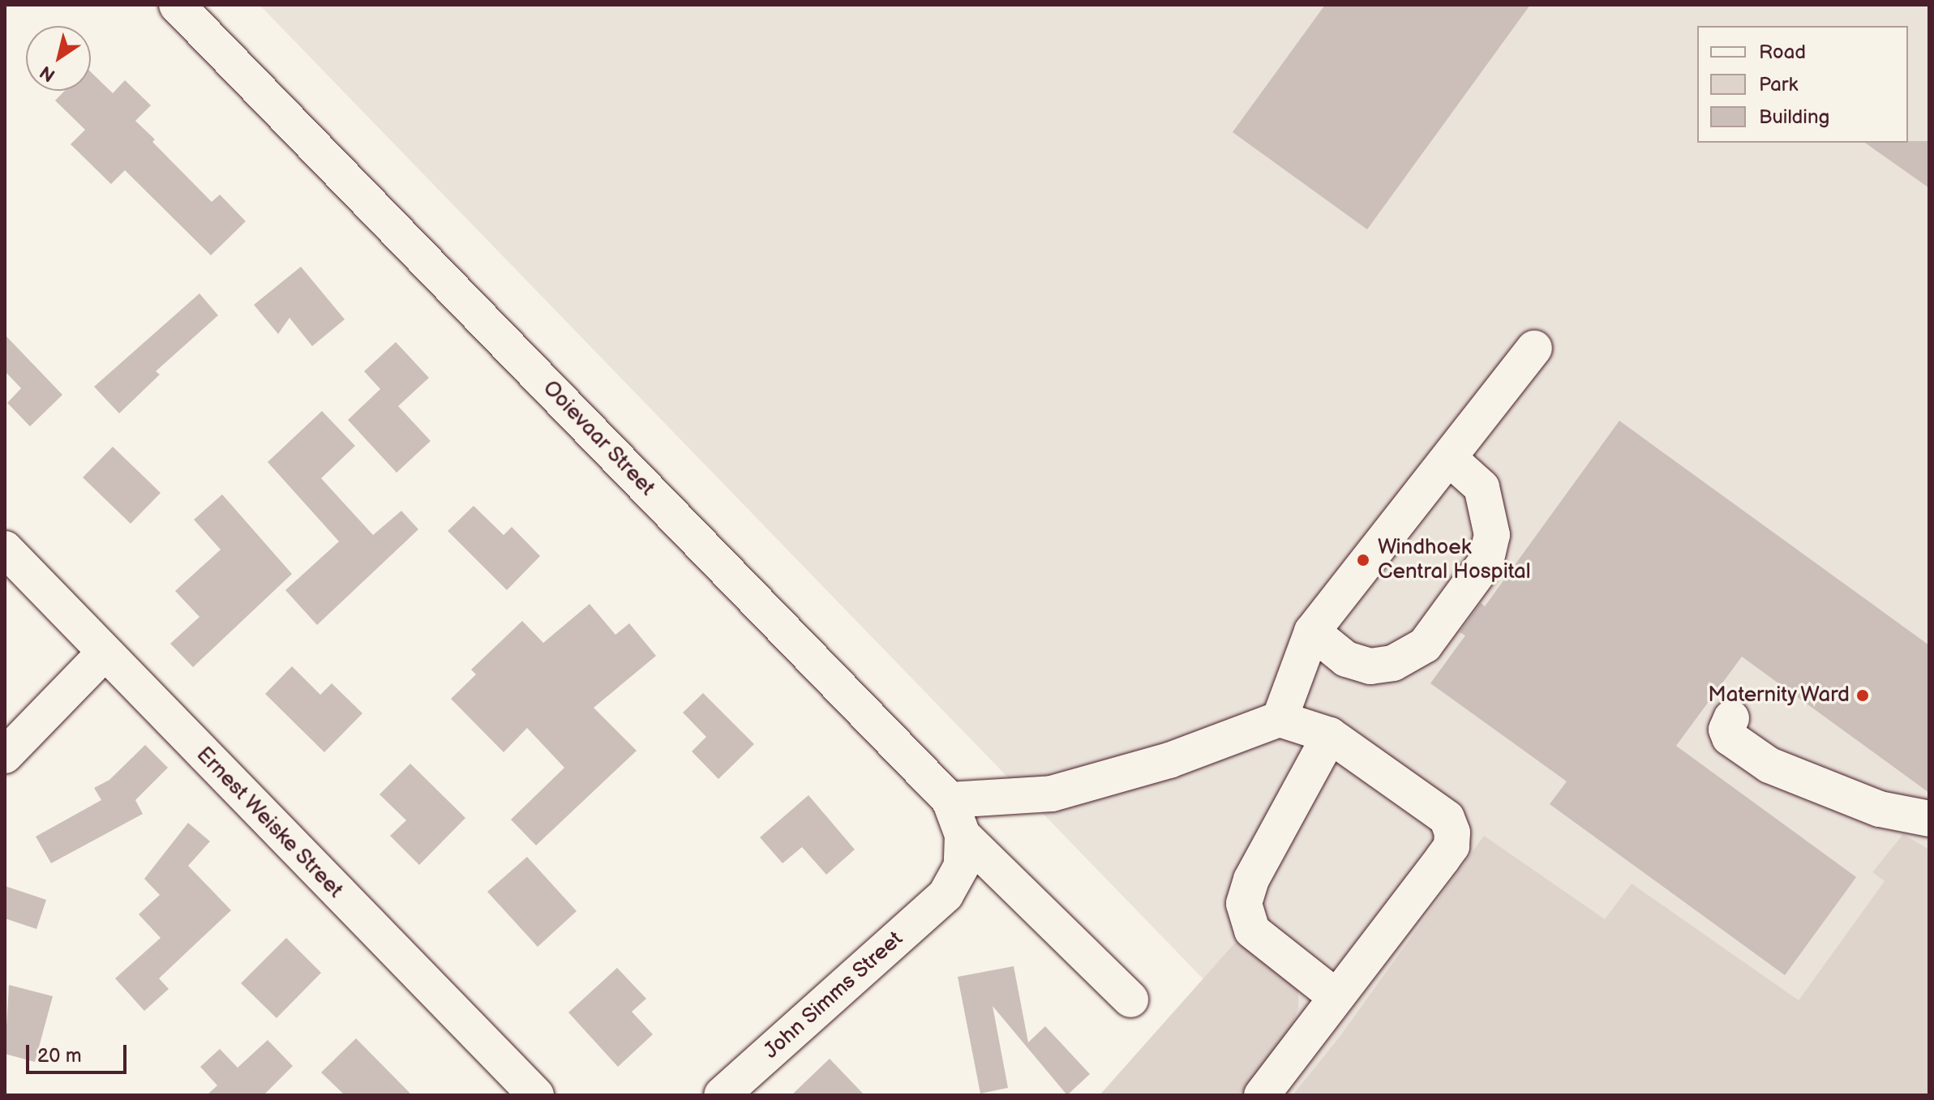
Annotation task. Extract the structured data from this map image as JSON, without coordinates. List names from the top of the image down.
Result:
{
  "streets": {
    "street": ["Ooievaar Street", "Ernest Weiske Street", "John Simms Street"]
  },
  "crossings": [
    ["Ooievaar Street", "John Simms Street"]
  ],
  "places": ["Windhoek Central Hospital", "Maternity Ward"],
  "legend": ["Road", "Park", "Building"],
  "scale_bar": "20 m",
  "north": "bottom left"
}
